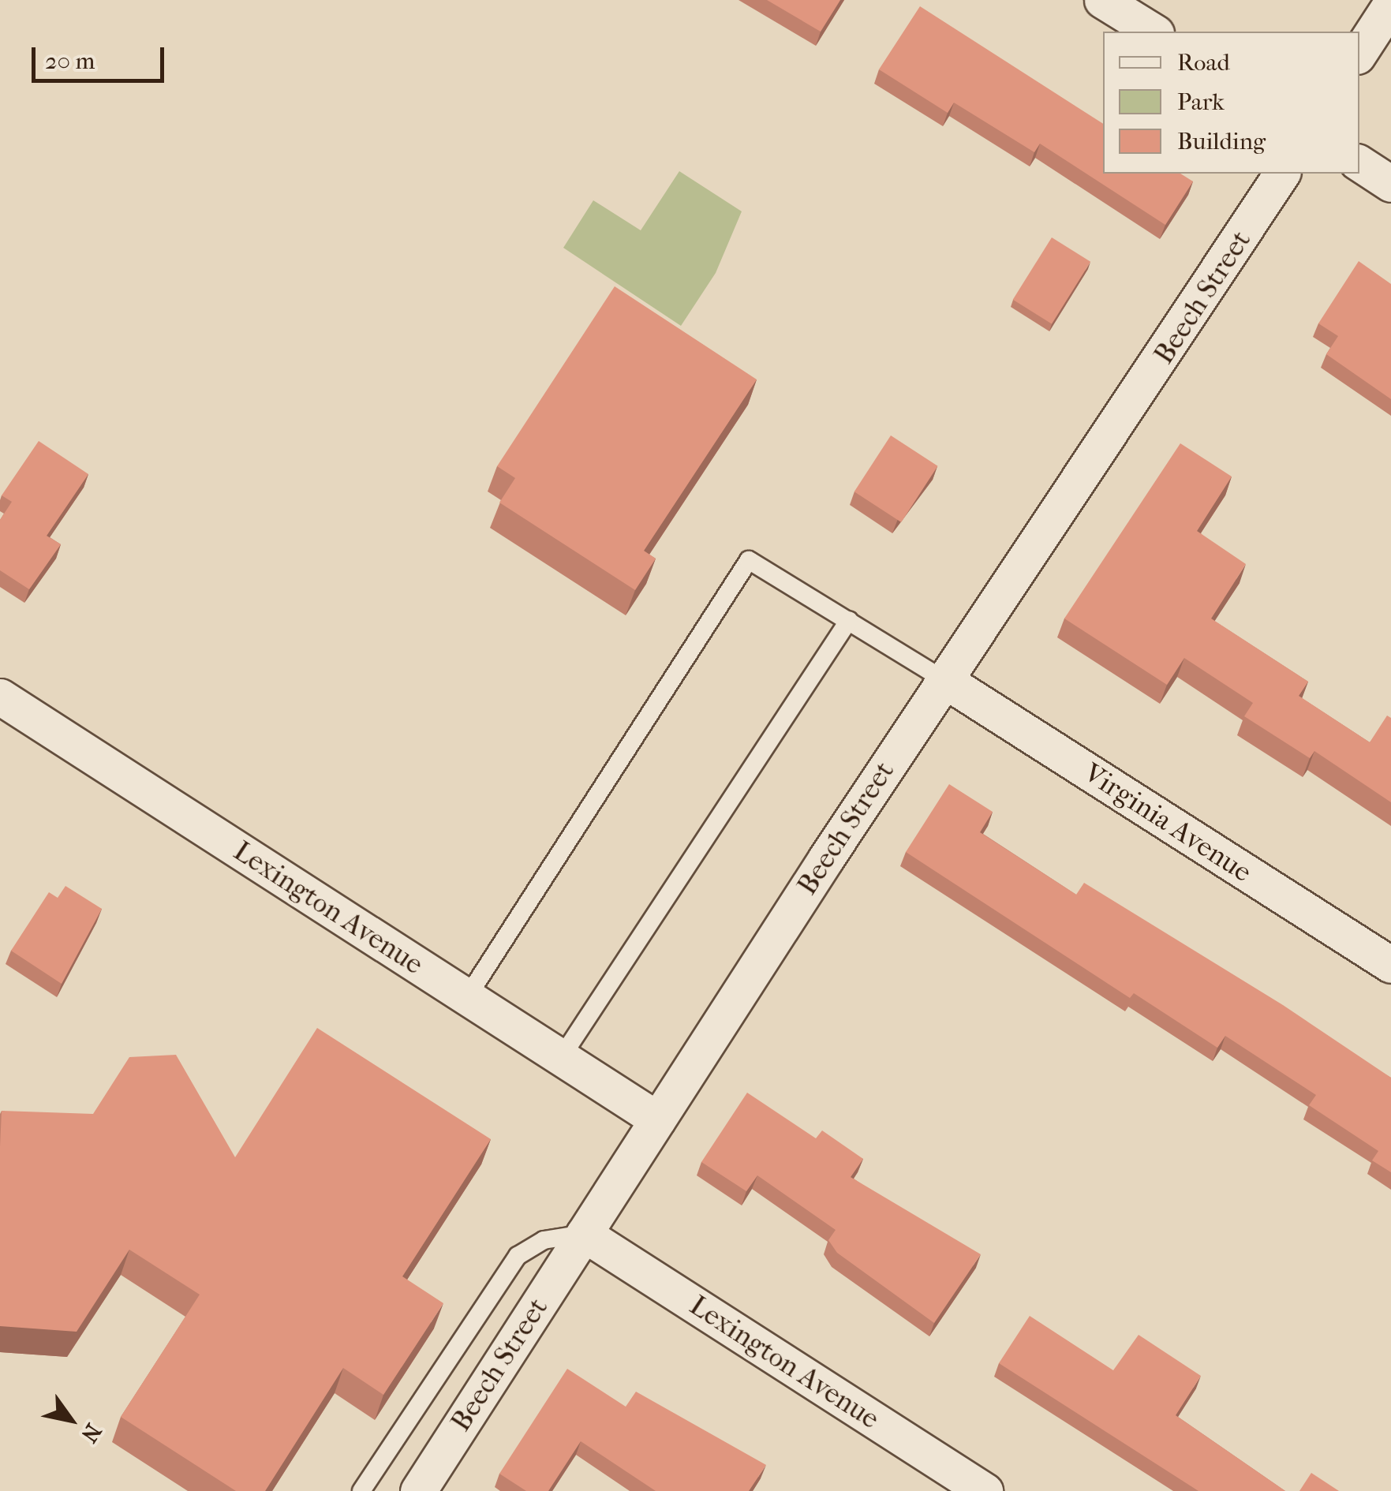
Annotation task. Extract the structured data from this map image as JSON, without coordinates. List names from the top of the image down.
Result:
{
  "streets": {
    "street": ["Beech Street", "Virginia Avenue", "Lexington Avenue"]
  },
  "crossings": [
    ["Beech Street", "Virginia Avenue"],
    ["Beech Street", "Lexington Avenue"]
  ],
  "legend": ["Road", "Park", "Building"],
  "scale_bar": "20 m",
  "north": "bottom right"
}
